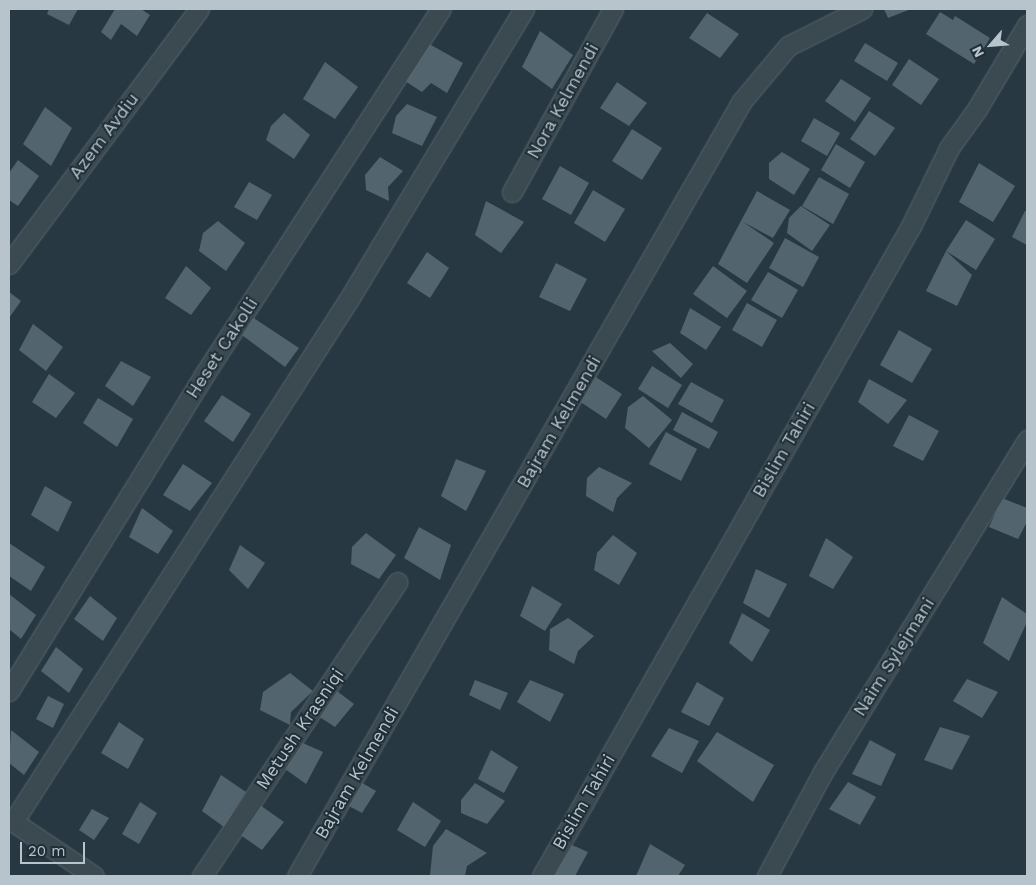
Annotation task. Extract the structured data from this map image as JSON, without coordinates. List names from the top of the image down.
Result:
{
  "streets": {
    "street": [
      "Nora Kelmendi",
      "Azem Avdiu",
      "Heset Cakolli",
      "Bajram Kelmendi",
      "Bislim Tahiri",
      "Naim Sylejmani",
      "Metush Krasniqi"
    ]
  },
  "scale_bar": "20 m",
  "north": "bottom left"
}
